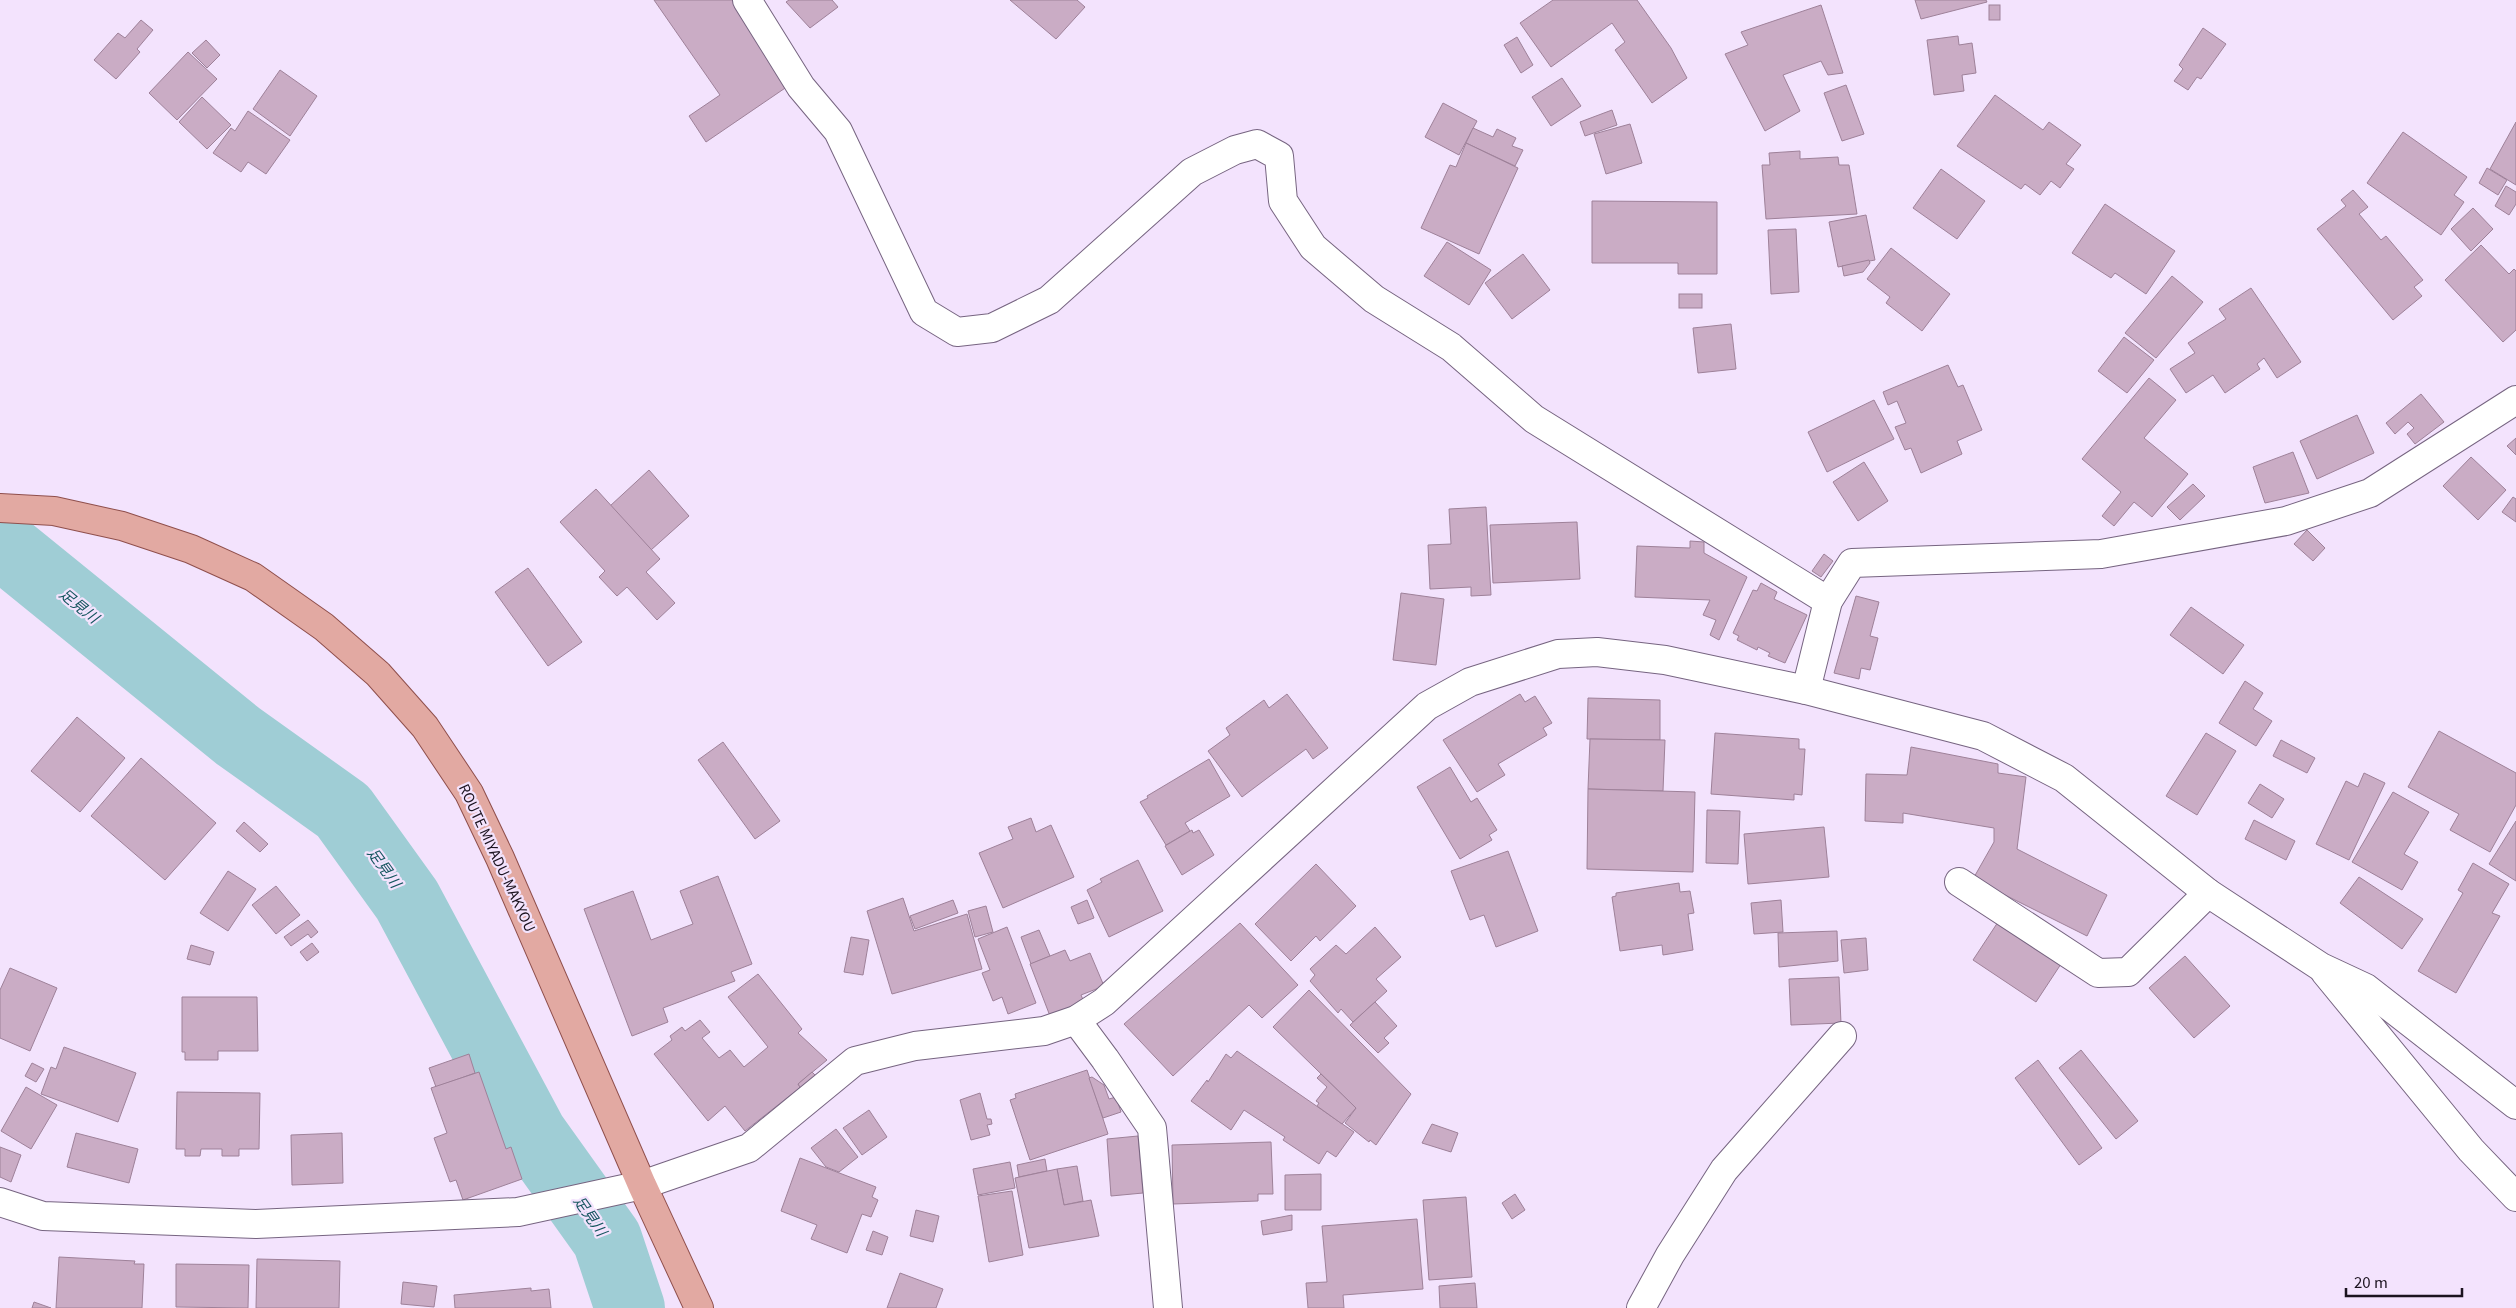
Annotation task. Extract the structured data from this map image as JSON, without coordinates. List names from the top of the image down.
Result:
{
  "streets": {
    "main road": ["ROUTE MIYADU-MAKYOU"]
  },
  "water": ["足見川"],
  "scale_bar": "20 m"
}
